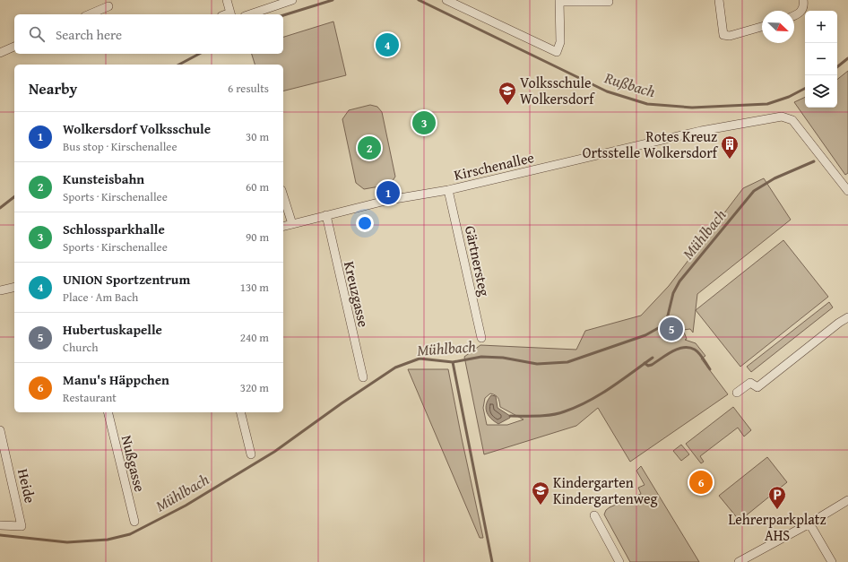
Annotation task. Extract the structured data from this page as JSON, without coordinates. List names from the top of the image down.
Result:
{
  "streets": {
    "street": [
      "Kirschenallee",
      "Gärtnersteg",
      "Kreuzgasse",
      "Nußgasse",
      "Heide"
    ]
  },
  "crossings": [
    ["Kirschenallee", "Gärtnersteg"],
    ["Kirschenallee", "Kreuzgasse"]
  ],
  "water": ["Rußbach", "Mühlbach"],
  "places": {
    "school or university": ["Volksschule Wolkersdorf", "Kindergarten Kindergartenweg"],
    "building": ["Rotes Kreuz Ortsstelle Wolkersdorf"],
    "parking": ["Lehrerparkplatz AHS"]
  },
  "north": "bottom right",
  "page": {
    "map_buttons": ["+", "−"],
    "search": "Search here",
    "pins": [
      "4",
      "3",
      "2",
      "1",
      "5",
      "6"
    ],
    "heading": ["Nearby", "6 results"],
    "list": [
      {
        "mark": "1",
        "name": "Wolkersdorf Volksschule",
        "note": "Bus stop · Kirschenallee",
        "value": "30 m"
      },
      {
        "mark": "2",
        "name": "Kunsteisbahn",
        "note": "Sports · Kirschenallee",
        "value": "60 m"
      },
      {
        "mark": "3",
        "name": "Schlossparkhalle",
        "note": "Sports · Kirschenallee",
        "value": "90 m"
      },
      {
        "mark": "4",
        "name": "UNION Sportzentrum",
        "note": "Place · Am Bach",
        "value": "130 m"
      },
      {
        "mark": "5",
        "name": "Hubertuskapelle",
        "note": "Church",
        "value": "240 m"
      },
      {
        "mark": "6",
        "name": "Manu's Häppchen",
        "note": "Restaurant",
        "value": "320 m"
      }
    ]
  }
}
